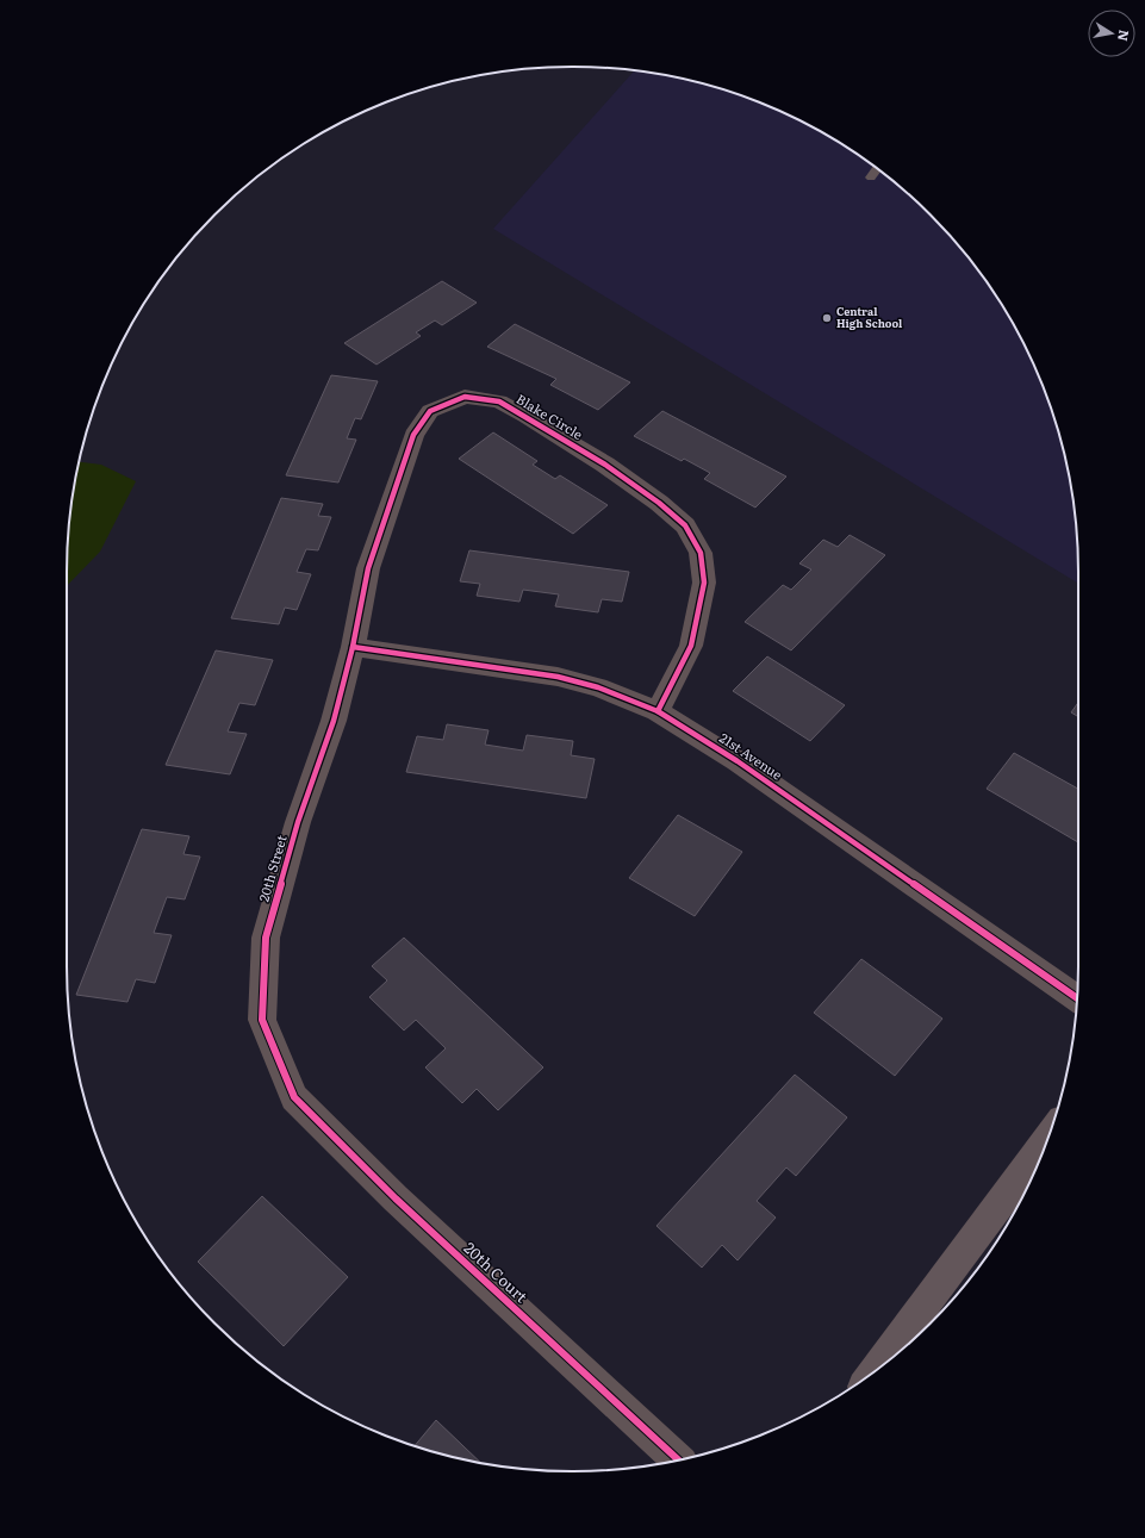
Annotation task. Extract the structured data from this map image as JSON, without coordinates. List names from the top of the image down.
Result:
{
  "streets": {
    "street": [
      "Blake Circle",
      "21st Avenue",
      "20th Street",
      "20th Court"
    ]
  },
  "crossings": [
    ["Blake Circle", "21st Avenue"],
    ["Blake Circle", "20th Street"],
    ["21st Avenue", "20th Street"],
    ["20th Street", "20th Court"]
  ],
  "places": ["Central High School"],
  "north": "right"
}
